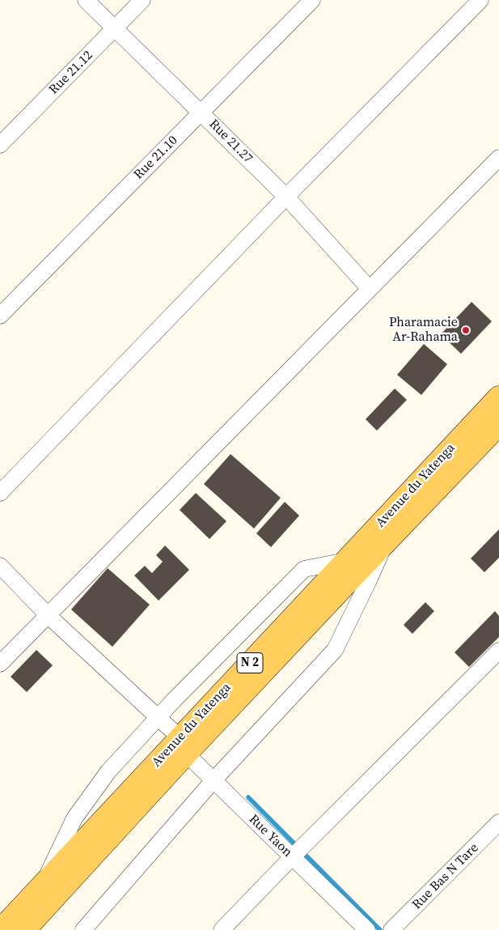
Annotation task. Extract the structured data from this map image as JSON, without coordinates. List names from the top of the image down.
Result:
{
  "streets": {
    "main road": ["Avenue du Yatenga", "N 2"],
    "street": [
      "Rue 21.12",
      "Rue 21.27",
      "Rue 21.10",
      "Rue Yaon",
      "Rue Bas N Tare"
    ]
  },
  "crossings": [
    ["Rue 21.12", "Rue 21.27"],
    ["Rue 21.27", "Rue 21.10"],
    ["Avenue du Yatenga", "Rue Yaon"]
  ],
  "places": ["Pharamacie Ar-Rahama"]
}
